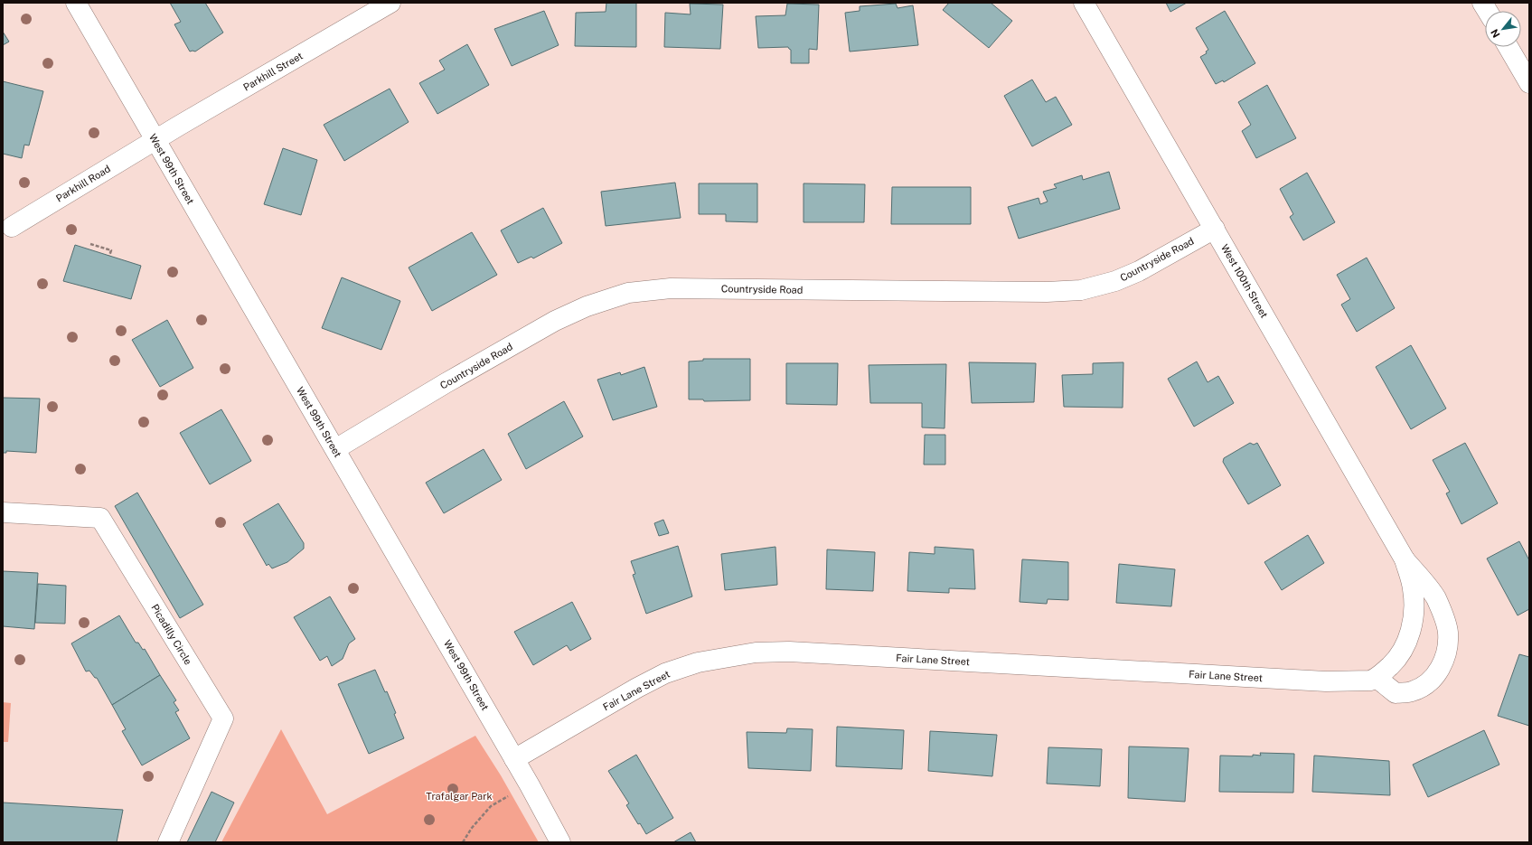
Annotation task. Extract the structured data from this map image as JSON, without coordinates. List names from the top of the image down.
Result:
{
  "streets": {
    "street": [
      "Parkhill Street",
      "West 99th Street",
      "Parkhill Road",
      "Countryside Road",
      "West 100th Street",
      "Picadilly Circle",
      "Fair Lane Street"
    ]
  },
  "crossings": [
    ["Parkhill Street", "West 99th Street"],
    ["Parkhill Street", "Parkhill Road"],
    ["West 99th Street", "Parkhill Road"],
    ["West 99th Street", "Countryside Road"],
    ["West 99th Street", "Fair Lane Street"],
    ["Countryside Road", "West 100th Street"],
    ["West 100th Street", "Fair Lane Street"]
  ],
  "parks": ["Trafalgar Park"],
  "north": "bottom left"
}
